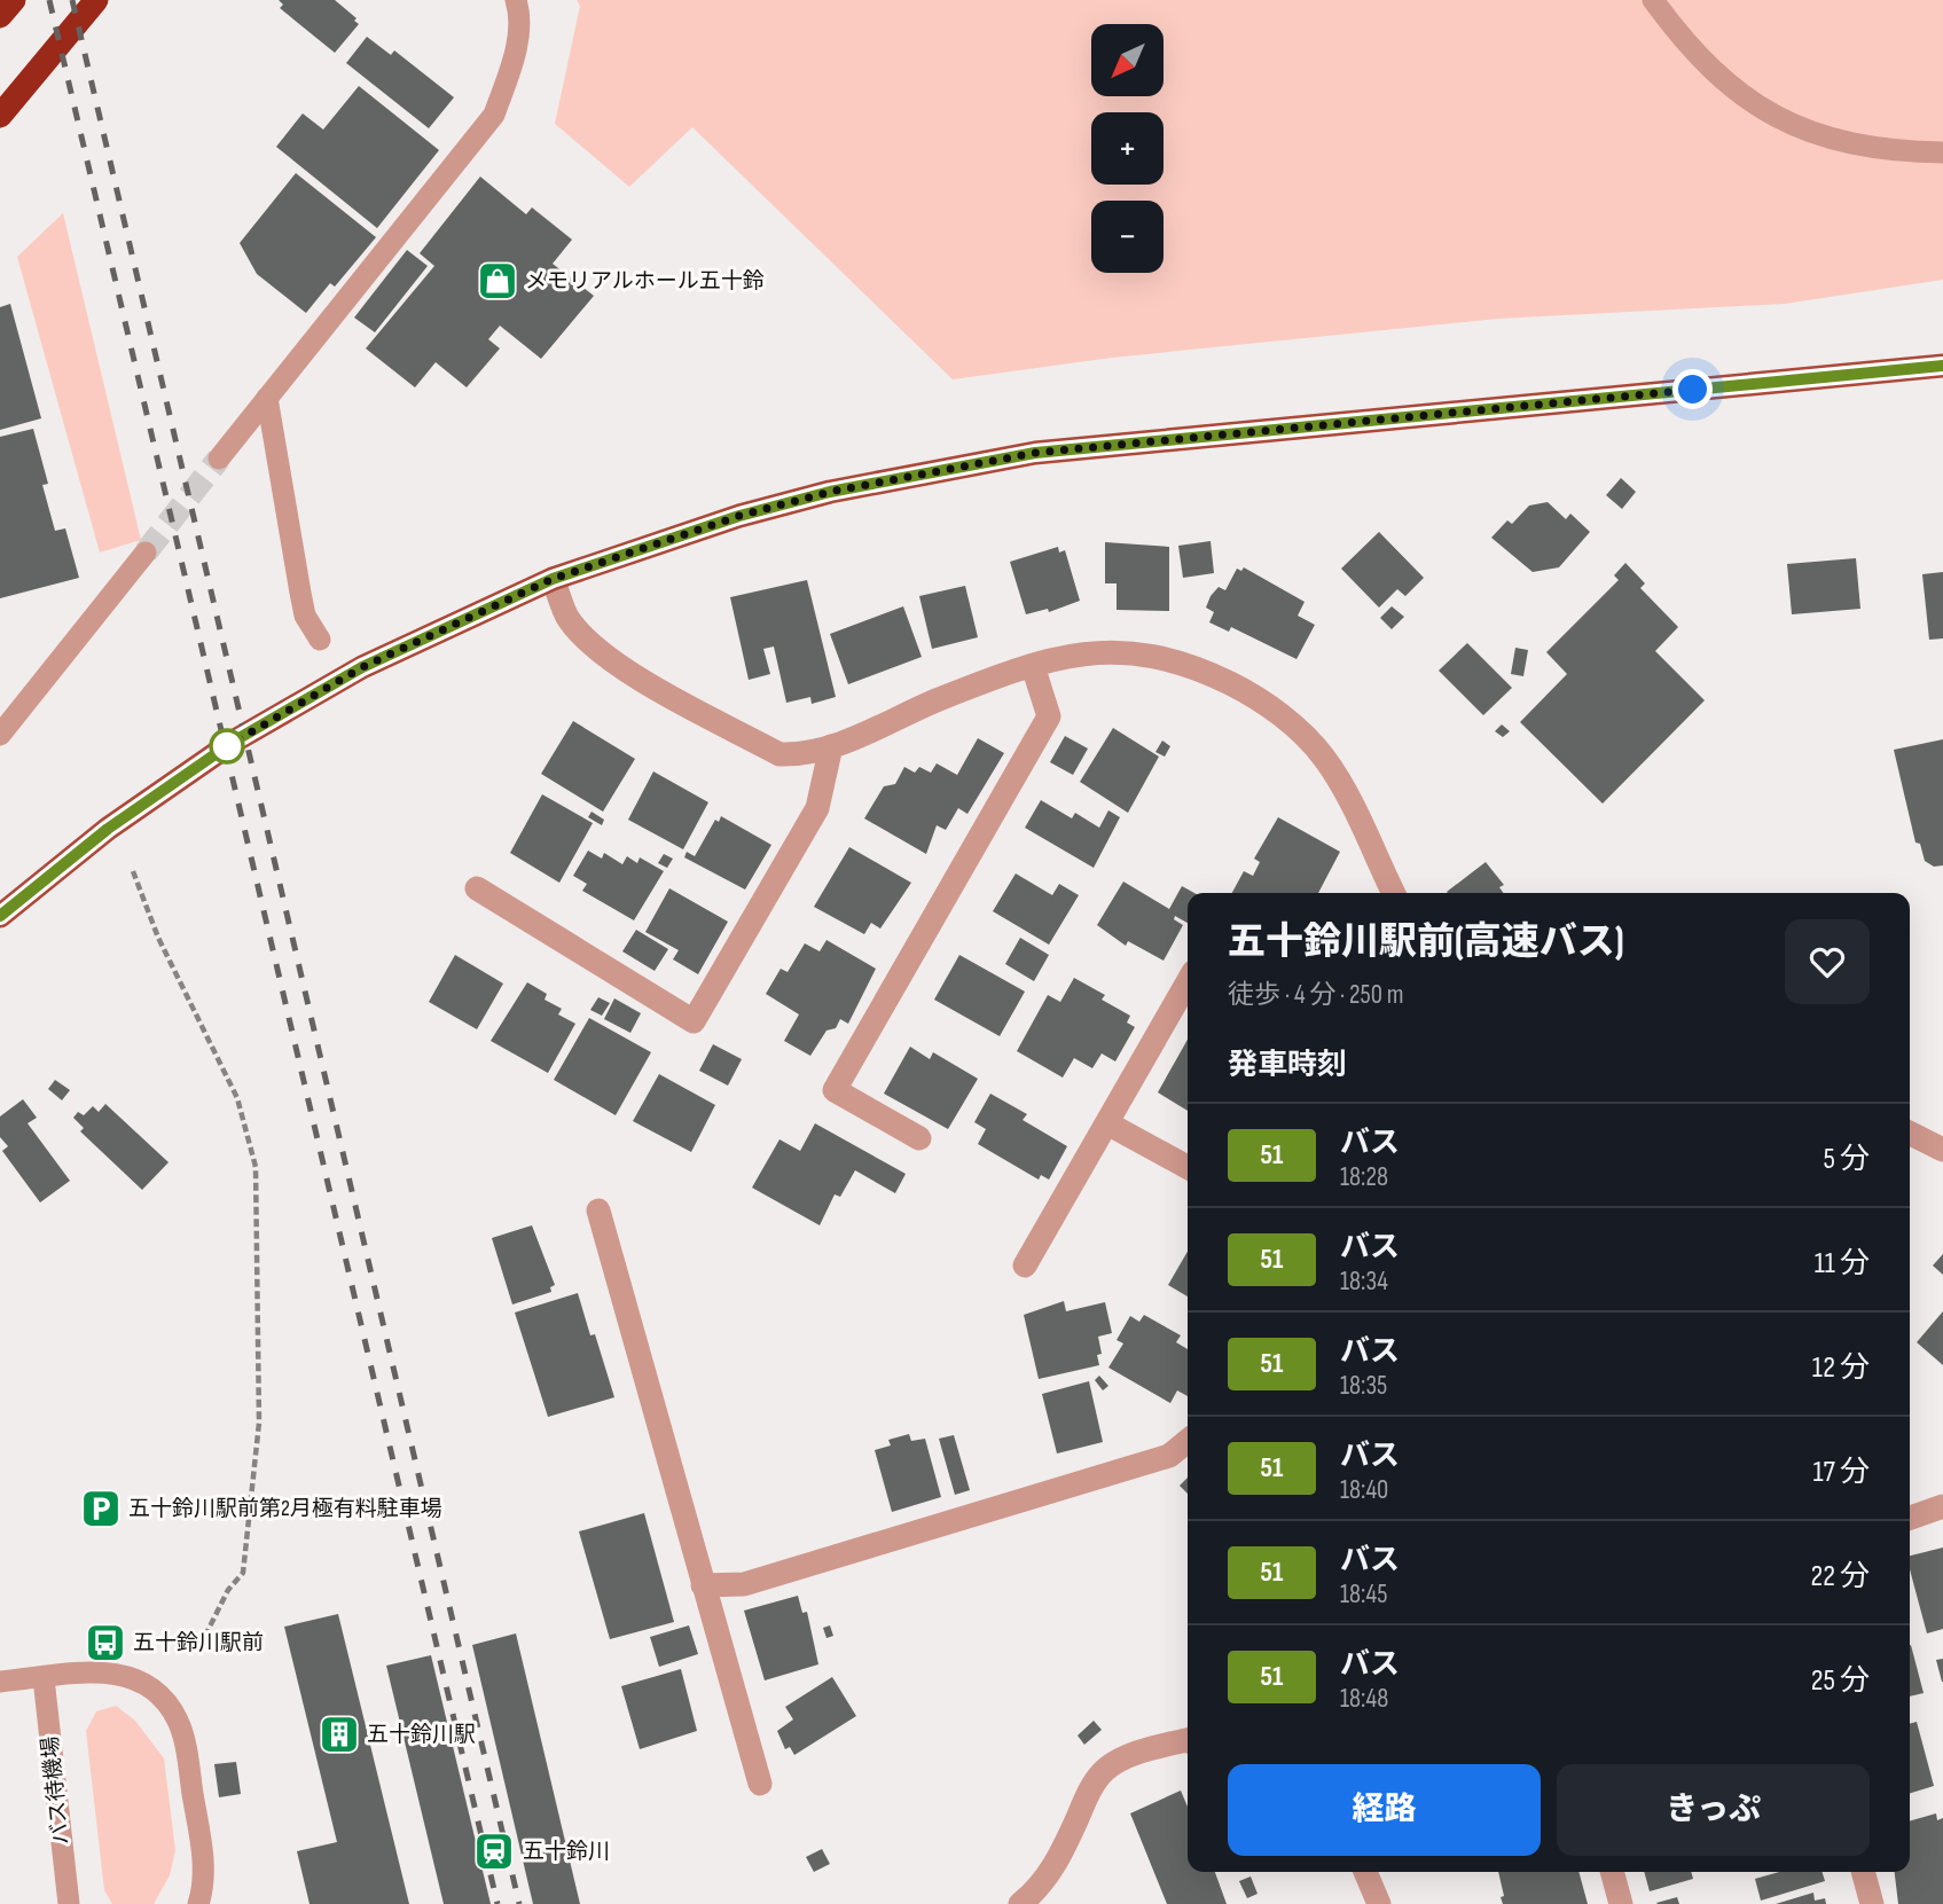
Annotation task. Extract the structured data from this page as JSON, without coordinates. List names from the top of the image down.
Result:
{
  "streets": {
    "lane": ["バス待機場"]
  },
  "places": {
    "shop": ["メモリアルホール五十鈴"],
    "parking": ["五十鈴川駅前第2月極有料駐車場"],
    "bus stop": ["五十鈴川駅前"],
    "building": ["五十鈴川駅"],
    "station": ["五十鈴川"]
  },
  "lines": ["bus line 51"],
  "north": "bottom left",
  "page": {
    "map_buttons": ["+", "−"],
    "heading": [
      ["五十鈴川駅前(高速バス)", "徒歩 · 4 分 · 250 m"],
      "発車時刻"
    ],
    "list": [
      {
        "mark": "51",
        "name": "バス",
        "note": "18:28",
        "value": "5 分"
      },
      {
        "mark": "51",
        "name": "バス",
        "note": "18:34",
        "value": "11 分"
      },
      {
        "mark": "51",
        "name": "バス",
        "note": "18:35",
        "value": "12 分"
      },
      {
        "mark": "51",
        "name": "バス",
        "note": "18:40",
        "value": "17 分"
      },
      {
        "mark": "51",
        "name": "バス",
        "note": "18:45",
        "value": "22 分"
      },
      {
        "mark": "51",
        "name": "バス",
        "note": "18:48",
        "value": "25 分"
      }
    ],
    "buttons": ["経路", "きっぷ"]
  }
}
